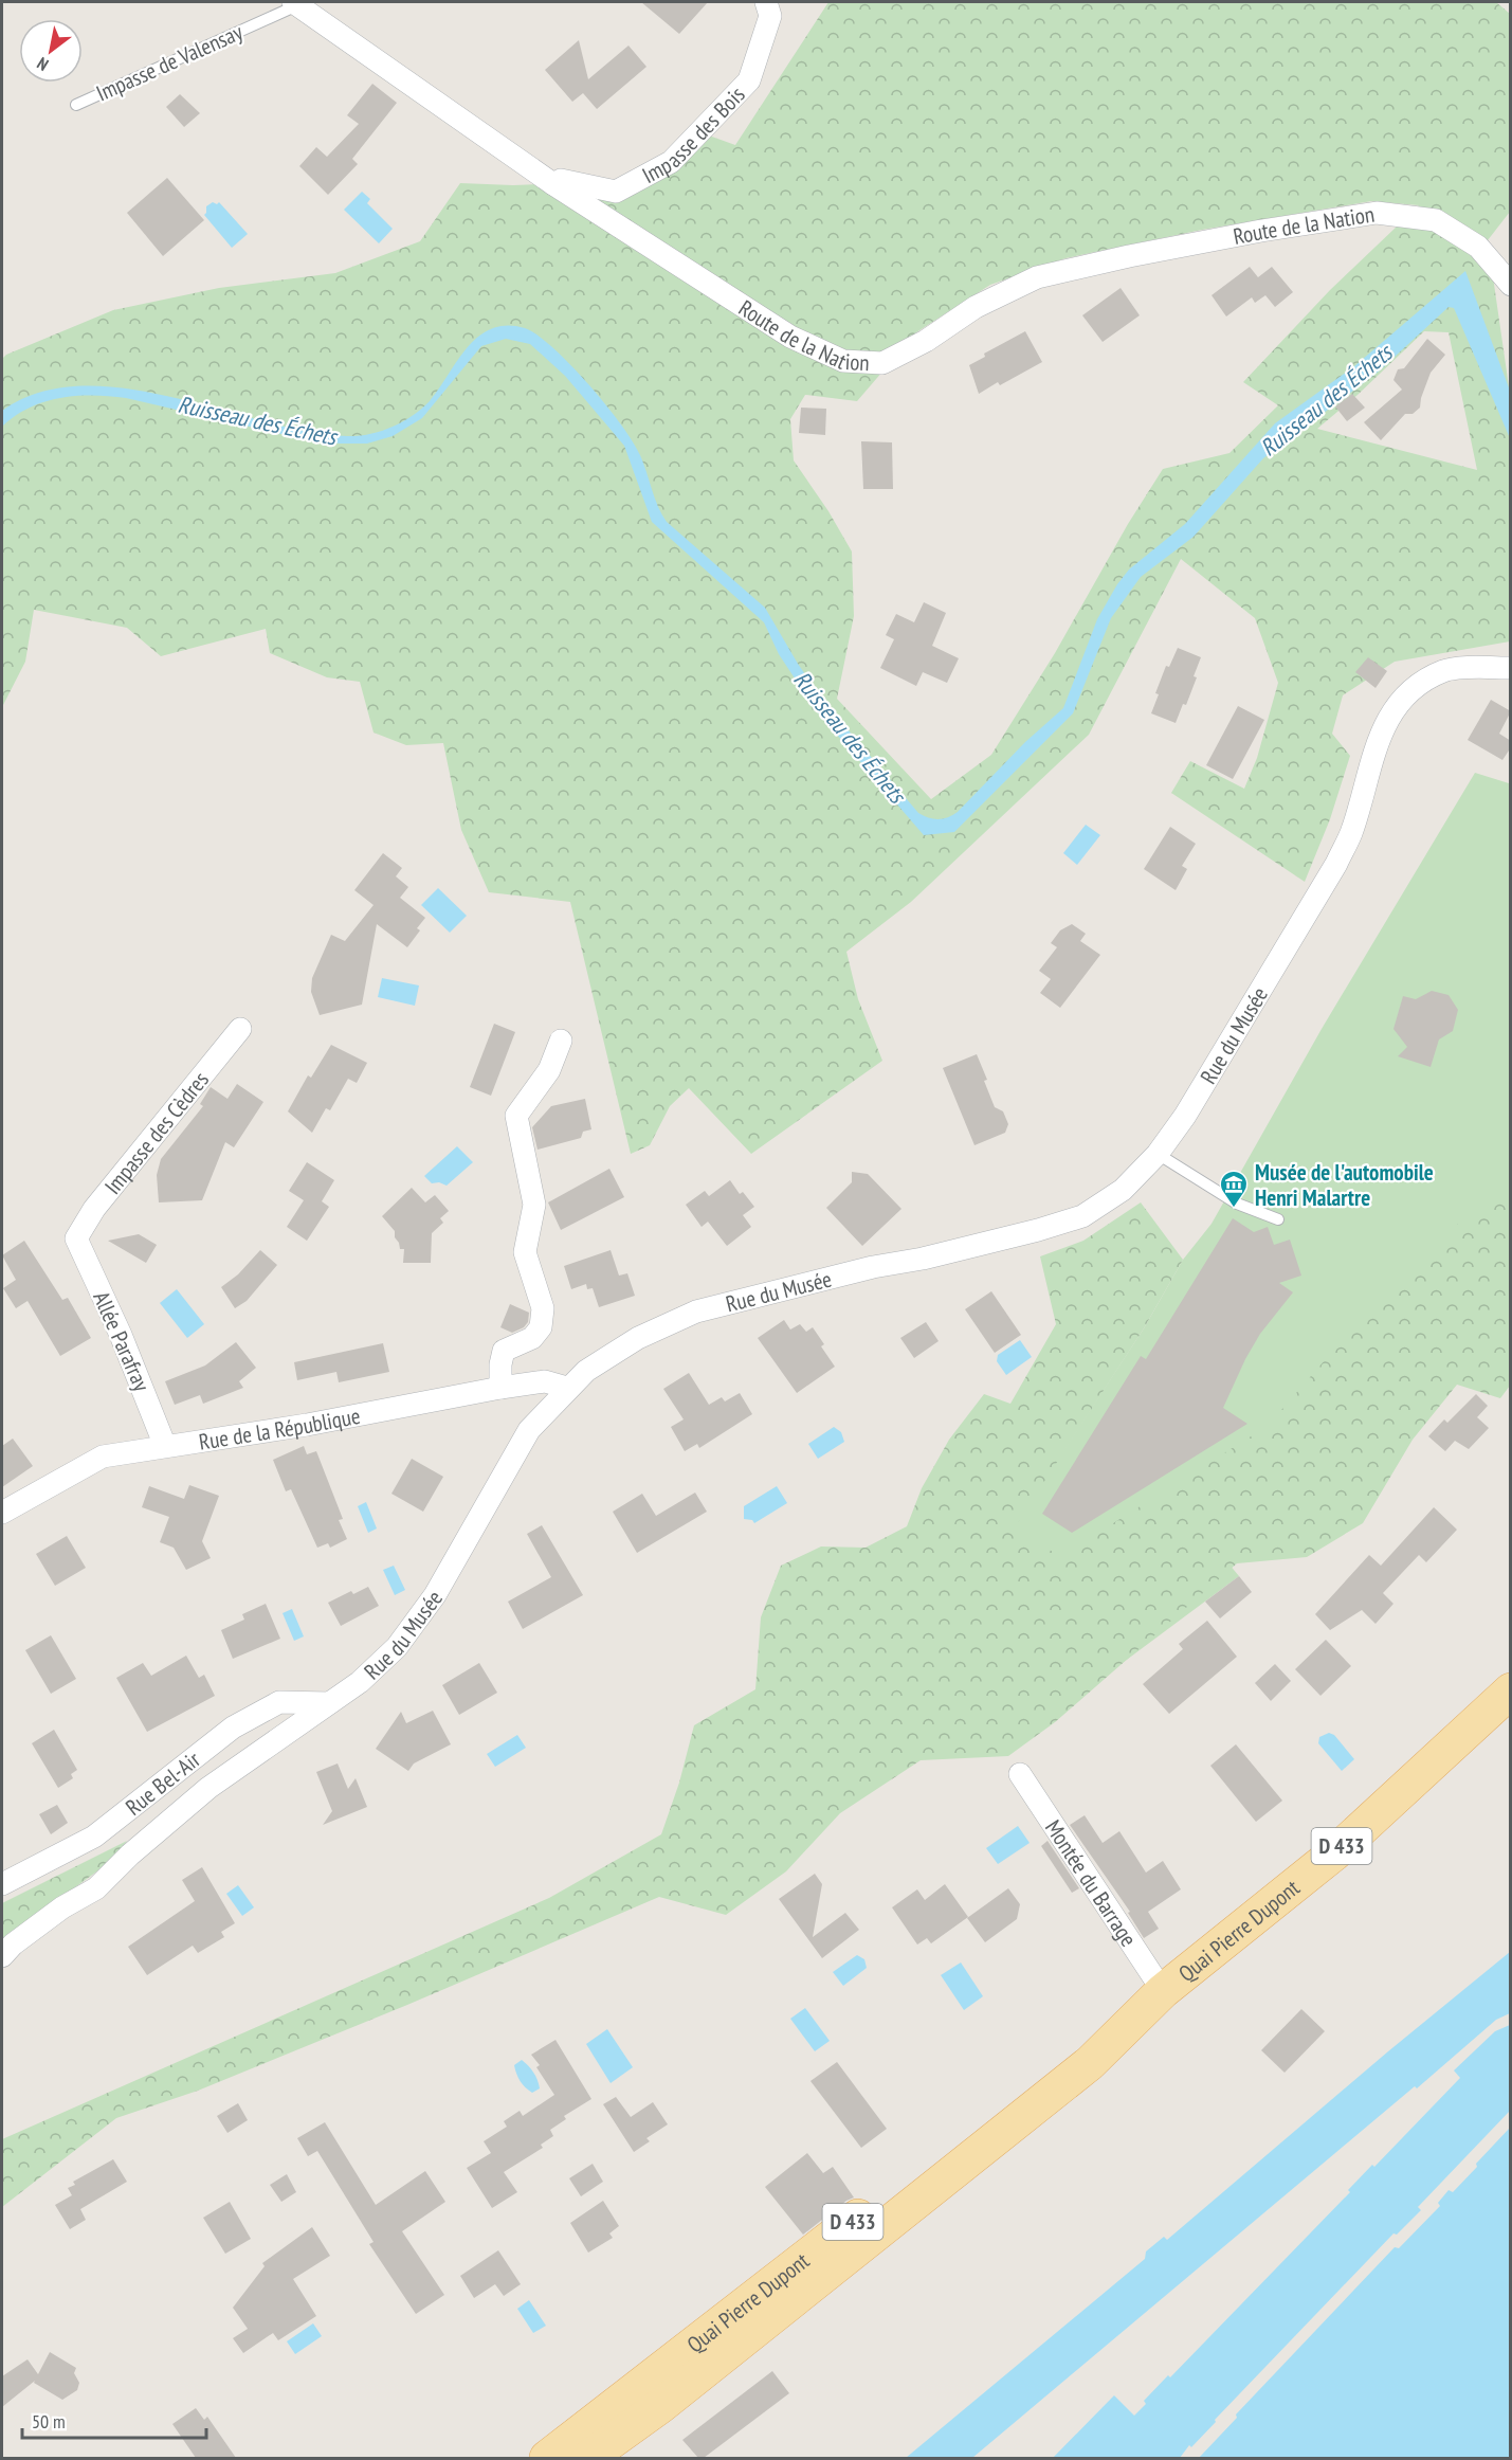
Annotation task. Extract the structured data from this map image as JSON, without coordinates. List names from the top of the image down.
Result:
{
  "streets": {
    "main road": ["D 433", "Quai Pierre Dupont"],
    "street": [
      "Impasse des Bois",
      "Route de la Nation",
      "Rue du Musée",
      "Impasse des Cèdres",
      "Allée Parafray",
      "Rue de la République",
      "Rue Bel-Air",
      "Montée du Barrage"
    ],
    "lane": ["Impasse de Valensay"]
  },
  "crossings": [
    ["Impasse de Valensay", "Route de la Nation"],
    ["Impasse des Bois", "Route de la Nation"],
    ["Rue du Musée", "Rue de la République"],
    ["Rue du Musée", "Rue Bel-Air"],
    ["Impasse des Cèdres", "Allée Parafray"],
    ["Allée Parafray", "Rue de la République"],
    ["Montée du Barrage", "Quai Pierre Dupont"]
  ],
  "water": ["Ruisseau des Échets"],
  "places": {
    "museum": ["Musée de l'automobile Henri Malartre"]
  },
  "scale_bar": "50 m",
  "north": "bottom left"
}
